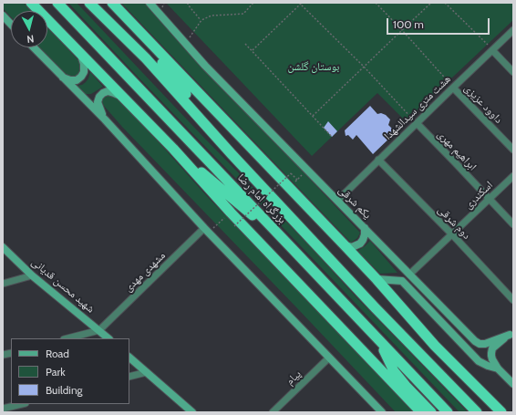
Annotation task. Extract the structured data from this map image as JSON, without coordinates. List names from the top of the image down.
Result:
{
  "streets": {
    "highway": ["بزرگراه امام رضا"],
    "main road": ["یکم شرقی", "شهید محسن قدیانی"],
    "street": [
      "داوود عزیزی",
      "هشت متری سیدالشهدا",
      "ابراهیم مهری",
      "اسکندری",
      "دوم شرقی",
      "مشهدی مهدی",
      "پیام"
    ]
  },
  "crossings": [
    ["داوود عزیزی", "هشت متری سیدالشهدا"],
    ["هشت متری سیدالشهدا", "ابراهیم مهری"],
    ["هشت متری سیدالشهدا", "یکم شرقی"],
    ["هشت متری سیدالشهدا", "دوم شرقی"],
    ["ابراهیم مهری", "اسکندری"],
    ["اسکندری", "یکم شرقی"],
    ["اسکندری", "دوم شرقی"],
    ["مشهدی مهدی", "شهید محسن قدیانی"]
  ],
  "parks": ["بوستان گلشن"],
  "legend": ["Road", "Park", "Building"],
  "scale_bar": "100 m",
  "north": "bottom"
}
